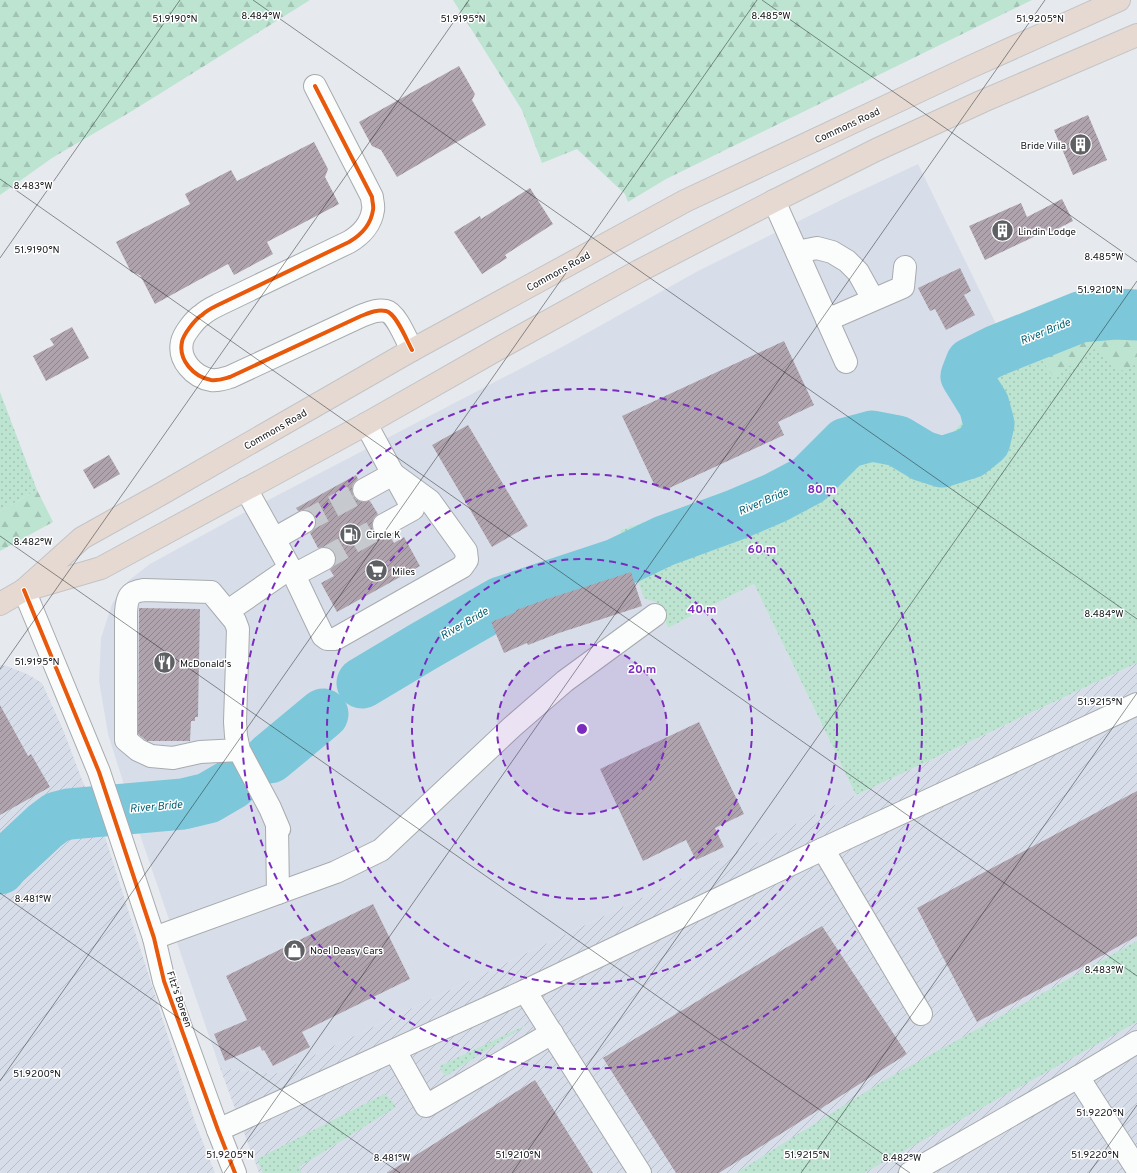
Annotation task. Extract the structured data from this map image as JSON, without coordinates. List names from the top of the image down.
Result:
{
  "streets": {
    "highway": ["Commons Road"],
    "street": ["Fitz's Boreen"]
  },
  "crossings": [
    ["Commons Road", "Fitz's Boreen"]
  ],
  "water": ["River Bride"],
  "places": {
    "building": ["Bride Villa", "Lindin Lodge"],
    "fuel station": ["Circle K"],
    "supermarket": ["Miles"],
    "restaurant": ["McDonald's"],
    "shop": ["Noel Deasy Cars"]
  },
  "coordinates": [
    "8.484°W",
    "8.485°W",
    "51.9190°N",
    "51.9195°N",
    "51.9205°N",
    "8.483°W",
    "51.9210°N",
    "8.482°W",
    "51.9215°N",
    "8.481°W",
    "51.9200°N",
    "51.9220°N"
  ],
  "rings": [
    "80 m",
    "60 m",
    "40 m",
    "20 m"
  ]
}
